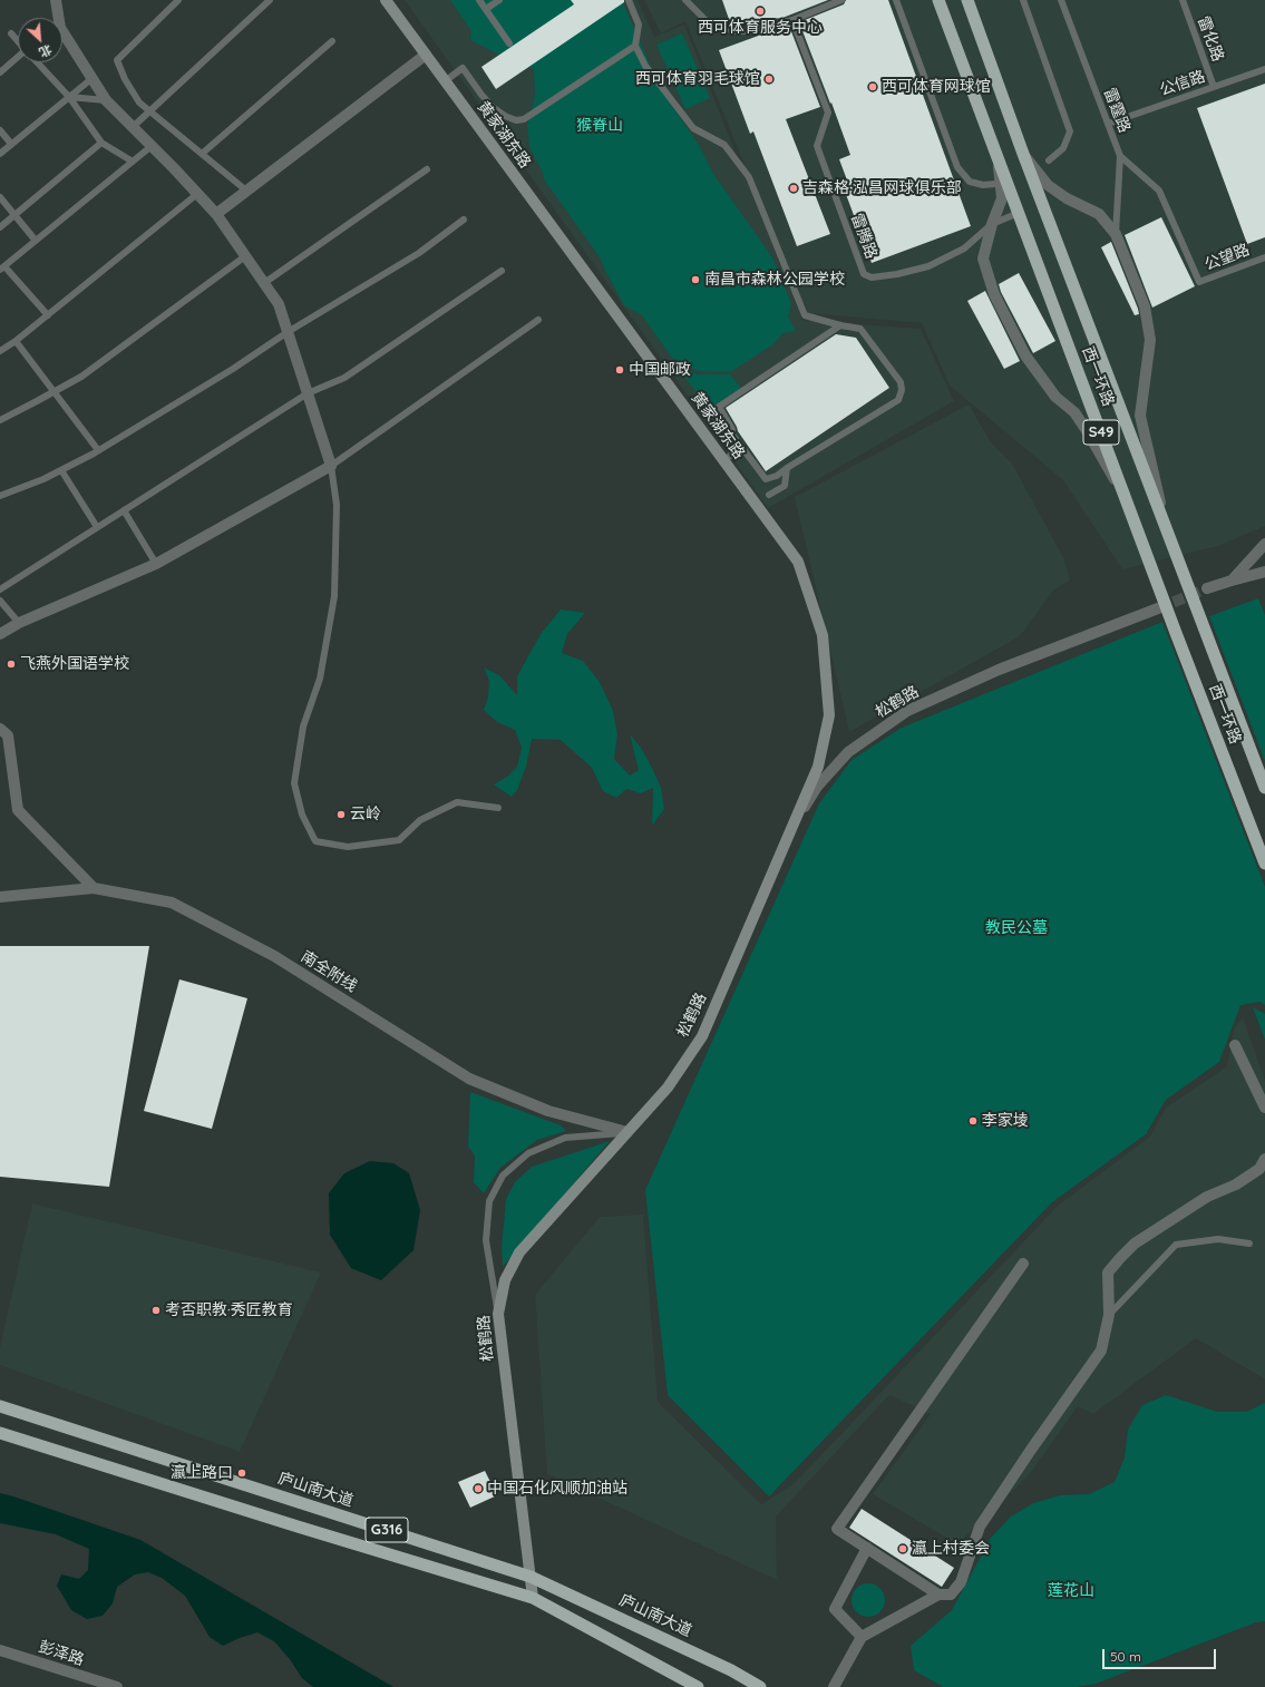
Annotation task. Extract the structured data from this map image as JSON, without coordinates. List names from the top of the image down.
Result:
{
  "streets": {
    "highway": [
      "西一环路",
      "S49",
      "庐山南大道",
      "G316"
    ],
    "main road": ["黄家湖东路", "松鹤路"],
    "street": ["南全附线", "彭泽路"],
    "lane": [
      "雷化路",
      "公信路",
      "雷霆路",
      "雷腾路",
      "公望路"
    ]
  },
  "crossings": [
    ["雷化路", "公信路"],
    ["公信路", "雷霆路"],
    ["雷霆路", "公望路"],
    ["黄家湖东路", "松鹤路"],
    ["雷腾路", "西一环路"],
    ["松鹤路", "南全附线"],
    ["松鹤路", "庐山南大道"],
    ["松鹤路", "G316"]
  ],
  "parks": ["猴脊山", "教民公墓", "莲花山"],
  "places": [
    "西可体育服务中心",
    "西可体育羽毛球馆",
    "西可体育网球馆",
    "吉森格·泓昌网球俱乐部",
    "南昌市森林公园学校",
    "中国邮政",
    "飞燕外国语学校",
    "云岭",
    "李家堎",
    "考否职教·秀匠教育",
    "瀛上路口",
    "中国石化风顺加油站",
    "瀛上村委会"
  ],
  "scale_bar": "50 m",
  "north": "bottom right"
}
